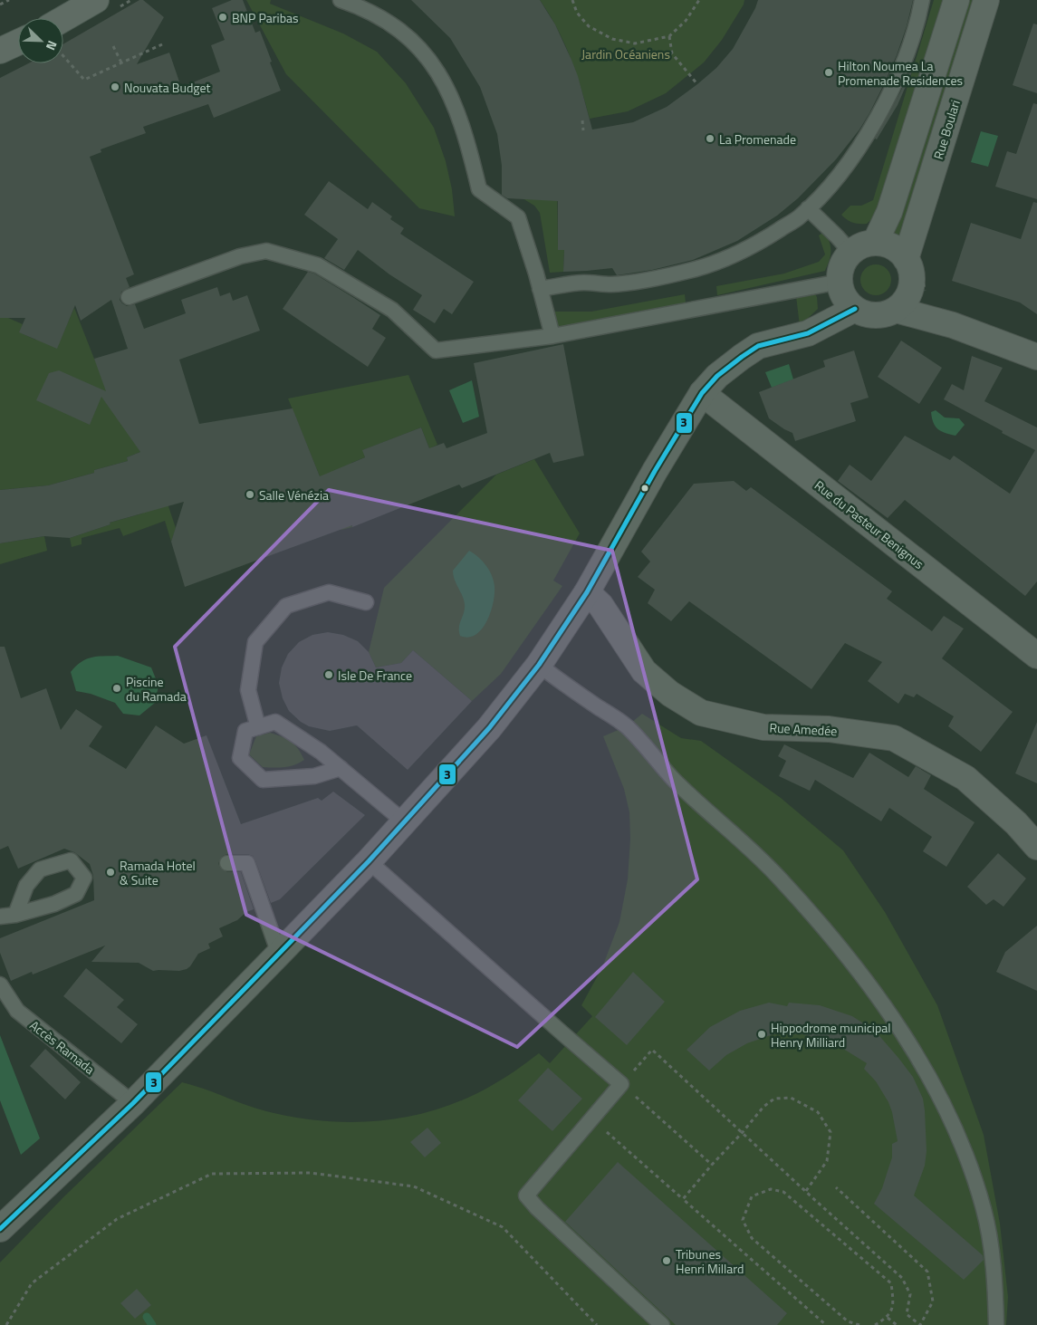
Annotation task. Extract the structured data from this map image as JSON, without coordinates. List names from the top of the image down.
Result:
{
  "streets": {
    "street": ["Rue Boulari", "Rue du Pasteur Benignus", "Rue Amedée"],
    "lane": ["Accès Ramada"]
  },
  "parks": ["Jardin Océaniens"],
  "places": [
    "BNP Paribas",
    "Hilton Noumea La Promenade Residences",
    "Nouvata Budget",
    "La Promenade",
    "Salle Vénézia",
    "Isle De France",
    "Piscine du Ramada",
    "Ramada Hotel & Suite",
    "Hippodrome municipal Henry Milliard",
    "Tribunes Henri Millard"
  ],
  "lines": ["transit line 3"],
  "north": "bottom right"
}
